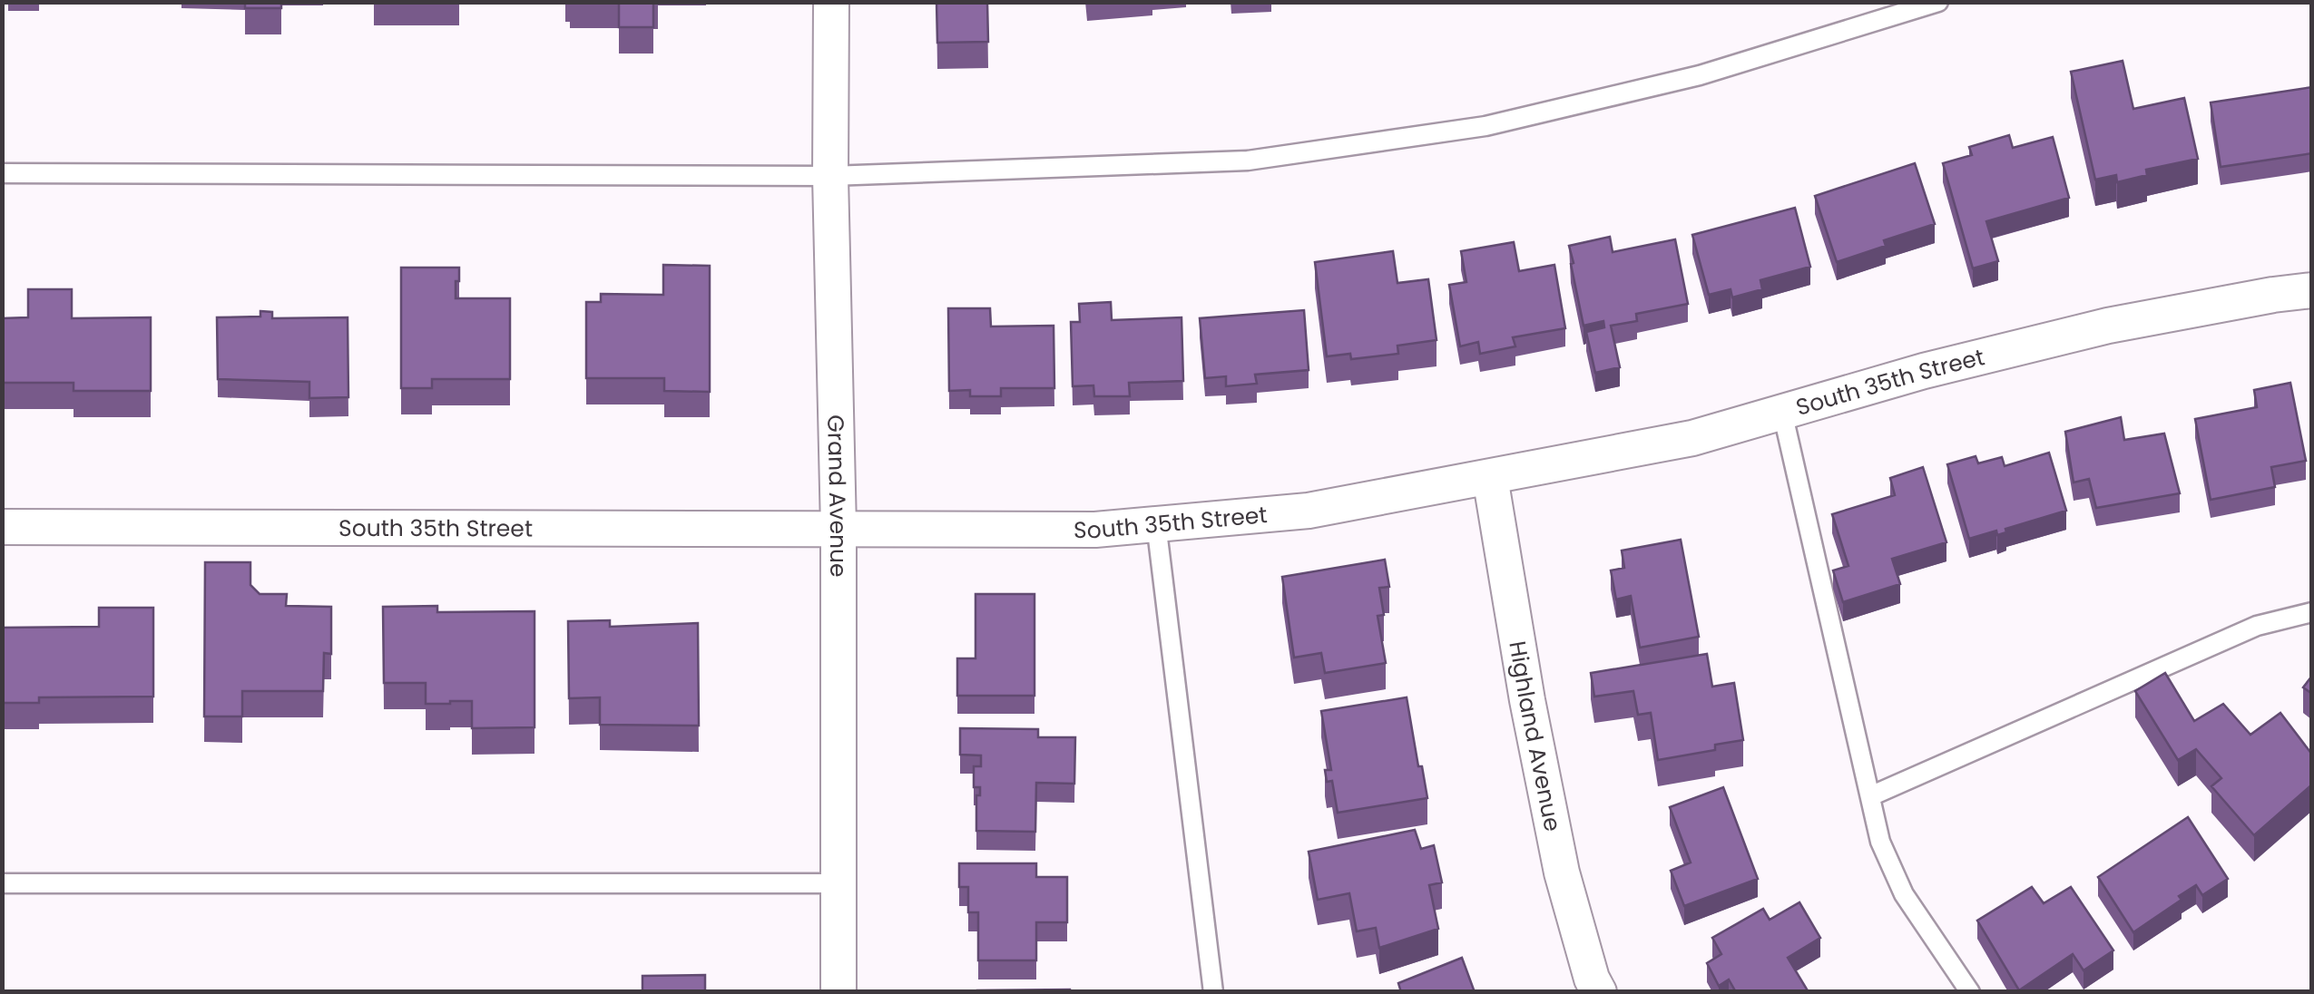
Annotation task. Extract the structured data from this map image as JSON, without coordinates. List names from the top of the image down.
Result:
{
  "streets": {
    "street": ["South 35th Street", "Grand Avenue", "Highland Avenue"]
  },
  "crossings": [
    ["South 35th Street", "Grand Avenue"],
    ["South 35th Street", "Highland Avenue"]
  ]
}
